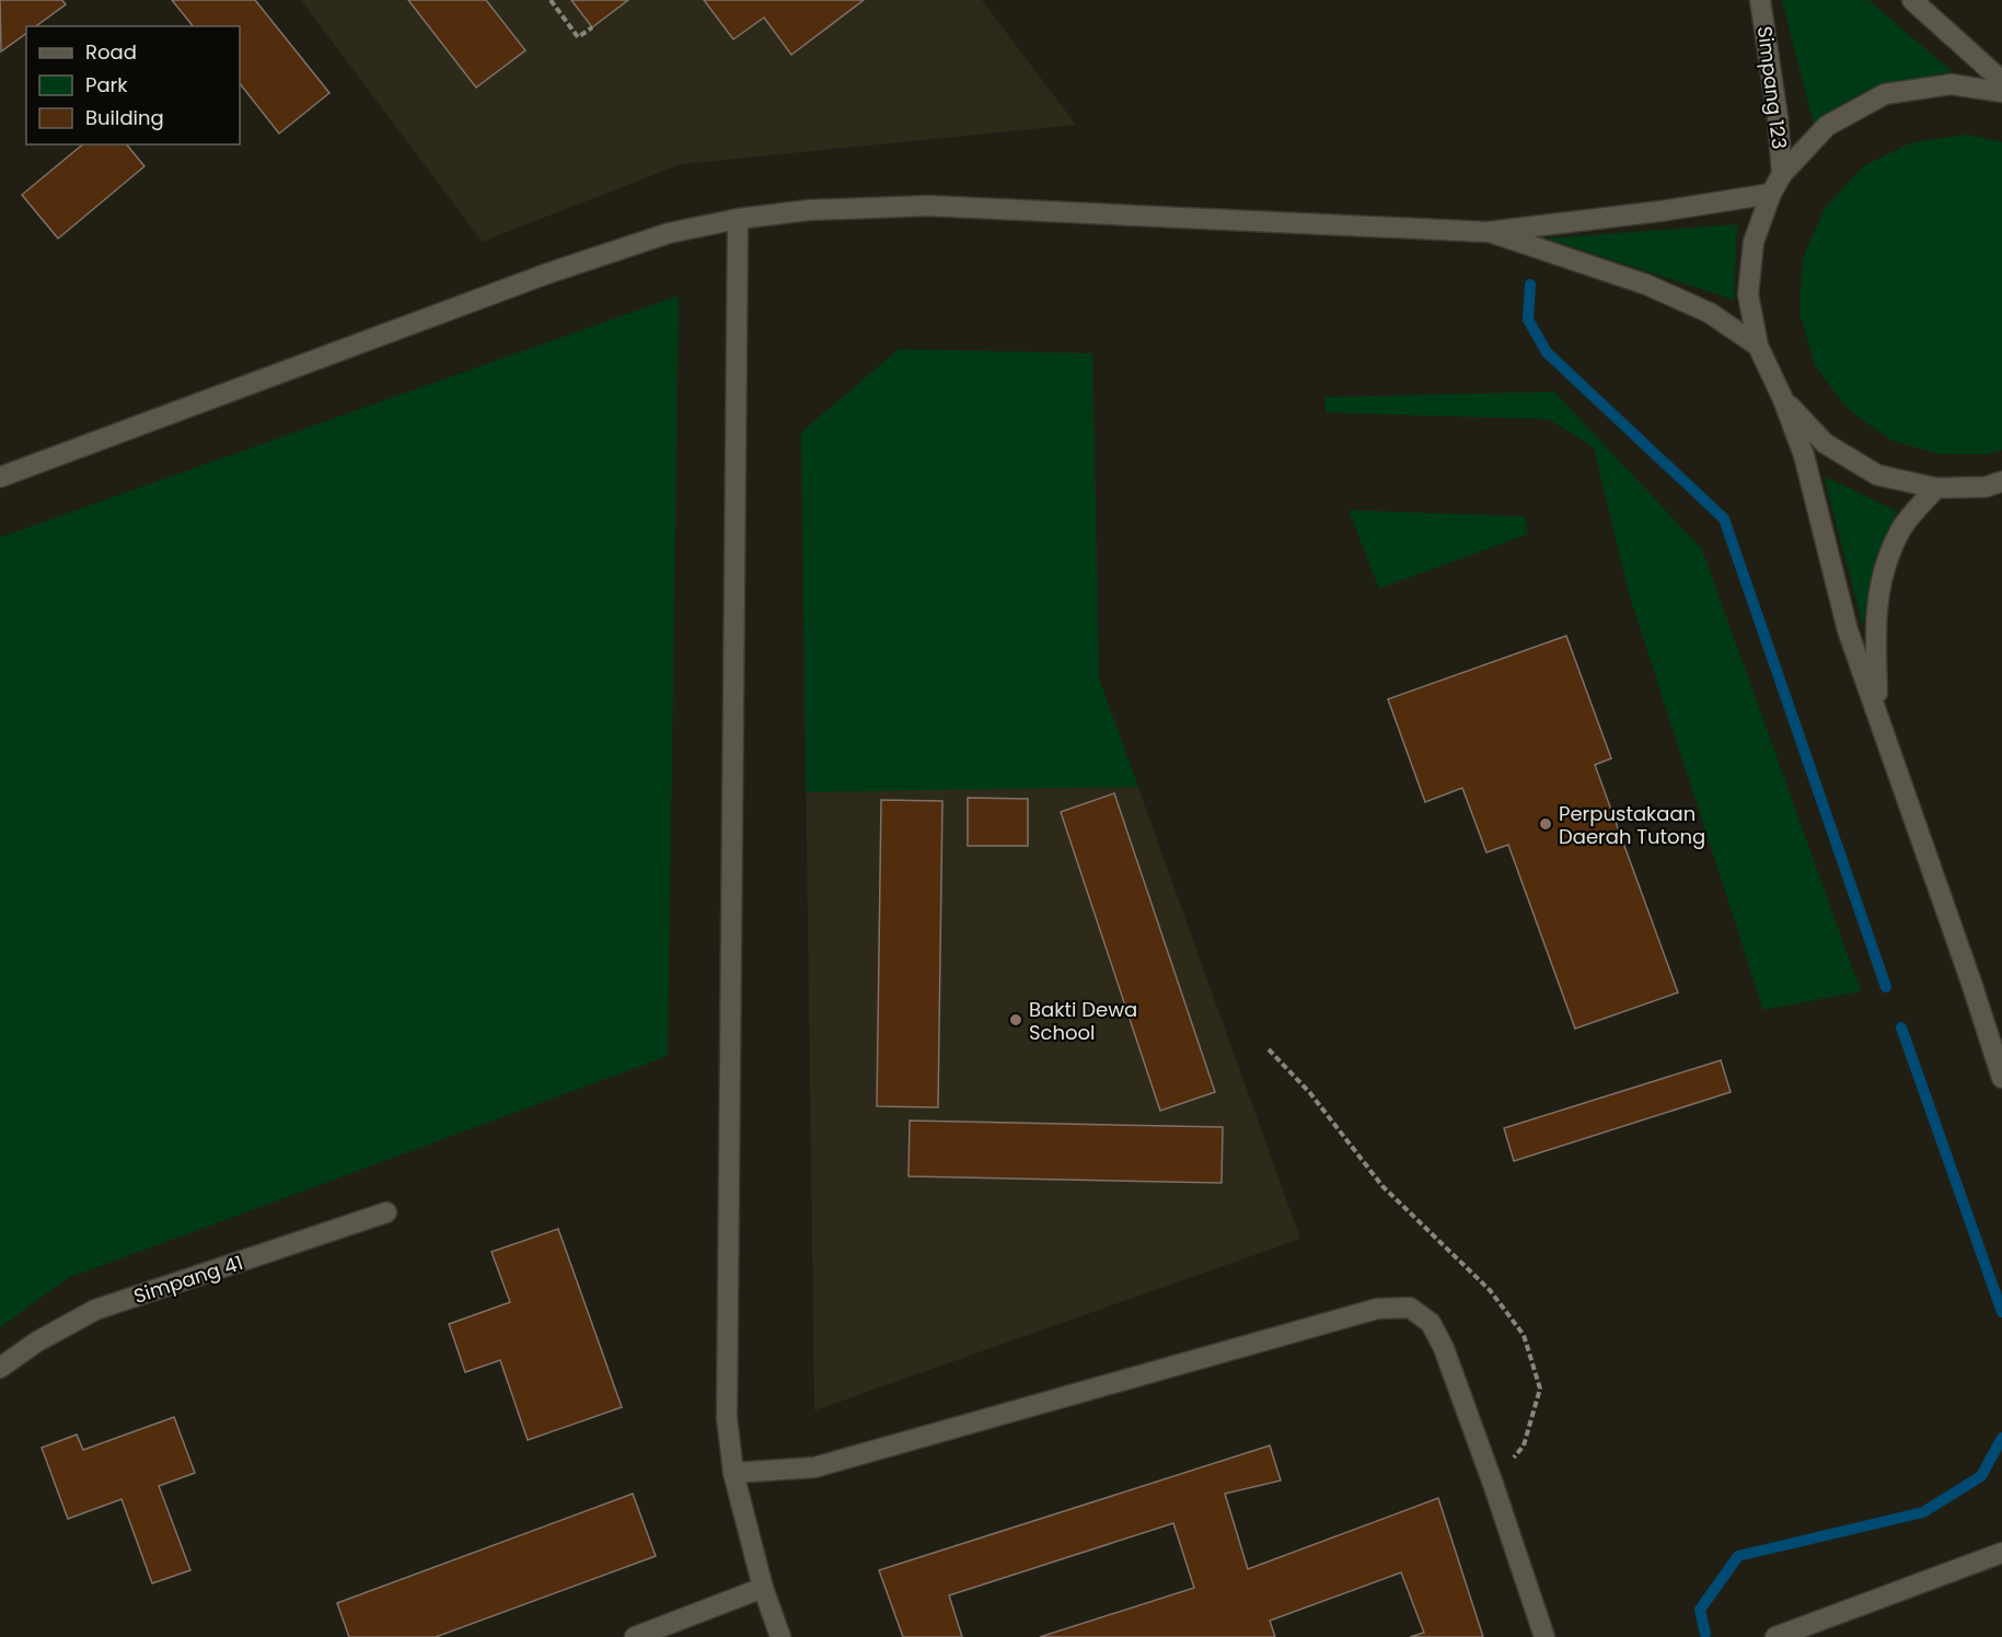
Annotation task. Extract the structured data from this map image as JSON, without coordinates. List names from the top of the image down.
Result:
{
  "streets": {
    "street": ["Simpang 123", "Simpang 41"]
  },
  "places": ["Perpustakaan Daerah Tutong", "Bakti Dewa School"],
  "legend": ["Road", "Park", "Building"]
}
